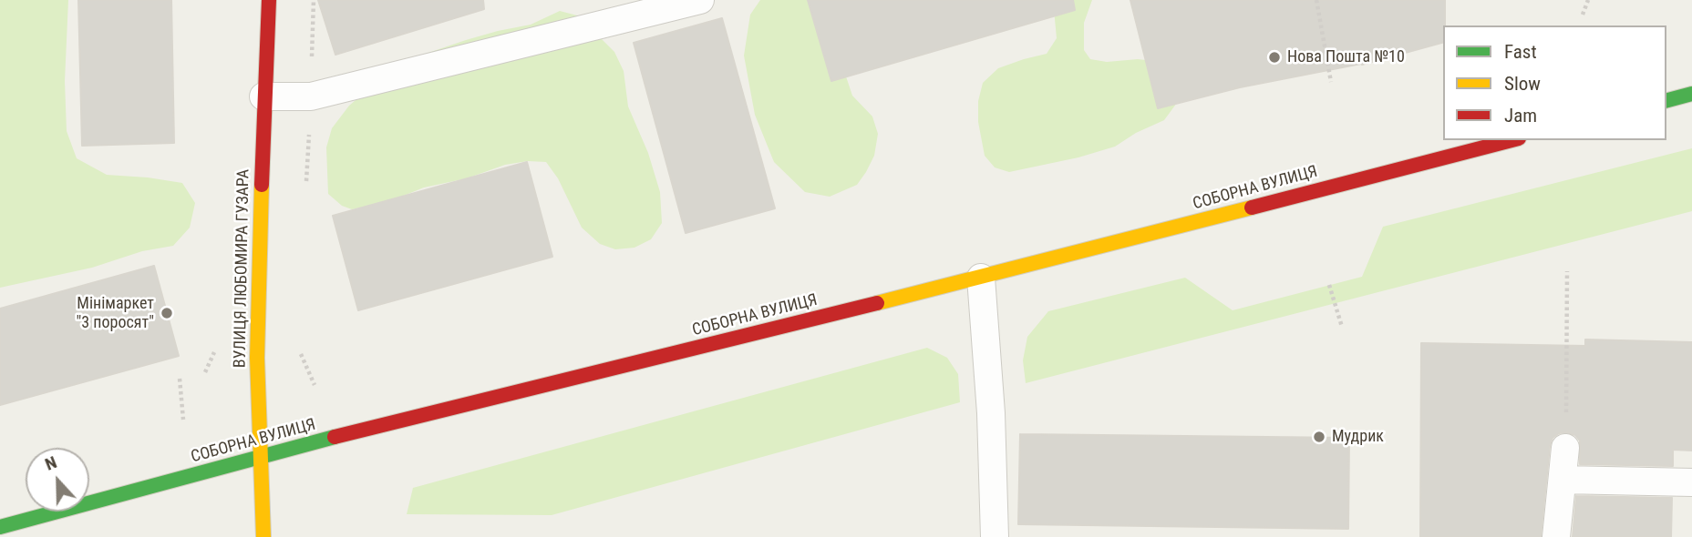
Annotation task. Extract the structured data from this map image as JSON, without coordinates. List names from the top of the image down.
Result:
{
  "streets": {
    "main road": ["СОБОРНА ВУЛИЦЯ", "ВУЛИЦЯ ЛЮБОМИРА ГУЗАРА"]
  },
  "crossings": [
    ["СОБОРНА ВУЛИЦЯ", "ВУЛИЦЯ ЛЮБОМИРА ГУЗАРА"]
  ],
  "places": ["Нова Пошта №10", "Мінімаркет \"3 поросят\"", "Мудрик"],
  "legend": ["Fast", "Slow", "Jam"],
  "north": "top"
}
